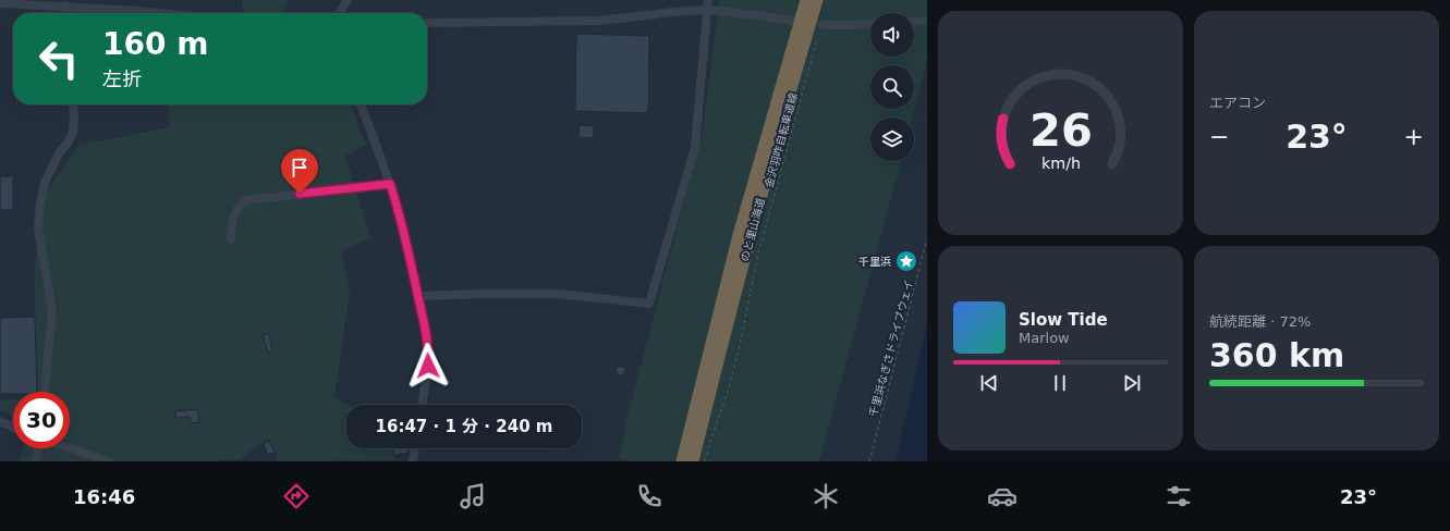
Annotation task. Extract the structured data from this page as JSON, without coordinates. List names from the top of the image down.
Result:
{
  "streets": {
    "highway": ["のと里山海道"],
    "path": ["金沢羽咋自転車道線", "千里浜なぎさドライブウェイ"]
  },
  "places": {
    "place": ["千里浜"]
  },
  "page": {
    "tile": [
      "エアコン",
      ["航続距離 · 72%", "360 km"]
    ],
    "turn": ["160 m", "左折"],
    "heat": ["−", "23°", "+"],
    "song": ["Slow Tide", "Marlow"],
    "limit": "30",
    "trip": "16:47 · 1 分 · 240 m",
    "tabs": ["16:46", "23°"],
    "gauge": ["26", "km/h"]
  }
}
